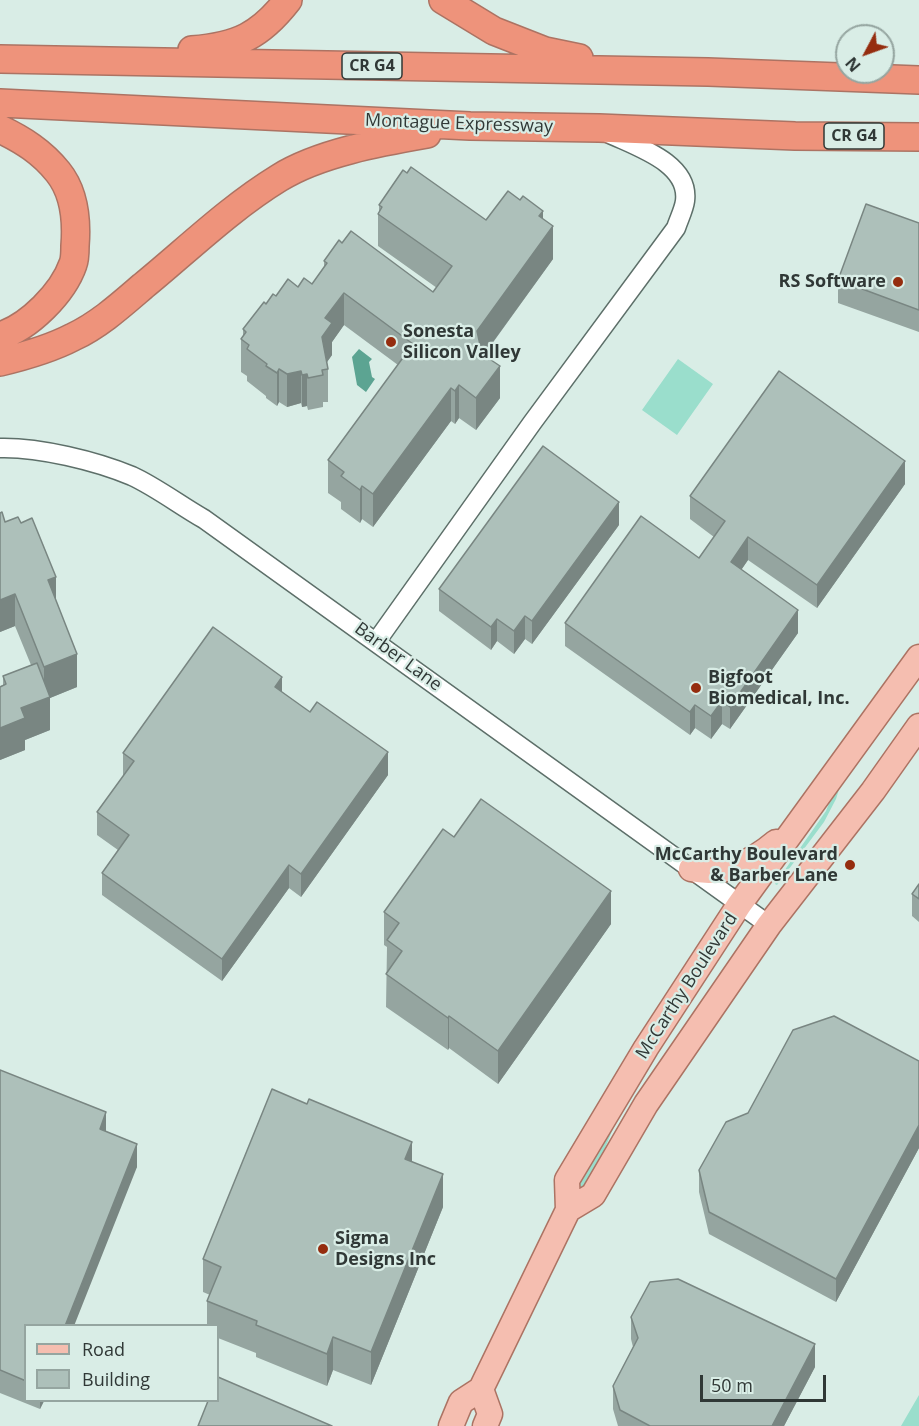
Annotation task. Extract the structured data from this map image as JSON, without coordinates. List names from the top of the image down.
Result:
{
  "streets": {
    "highway": ["CR G4", "Montague Expressway"],
    "main road": ["McCarthy Boulevard"],
    "street": ["Barber Lane"]
  },
  "crossings": [
    ["Barber Lane", "McCarthy Boulevard"]
  ],
  "places": [
    "RS Software",
    "Sonesta Silicon Valley",
    "Bigfoot Biomedical, Inc.",
    "McCarthy Boulevard & Barber Lane",
    "Sigma Designs Inc"
  ],
  "legend": ["Road", "Building"],
  "scale_bar": "50 m",
  "north": "bottom left"
}
